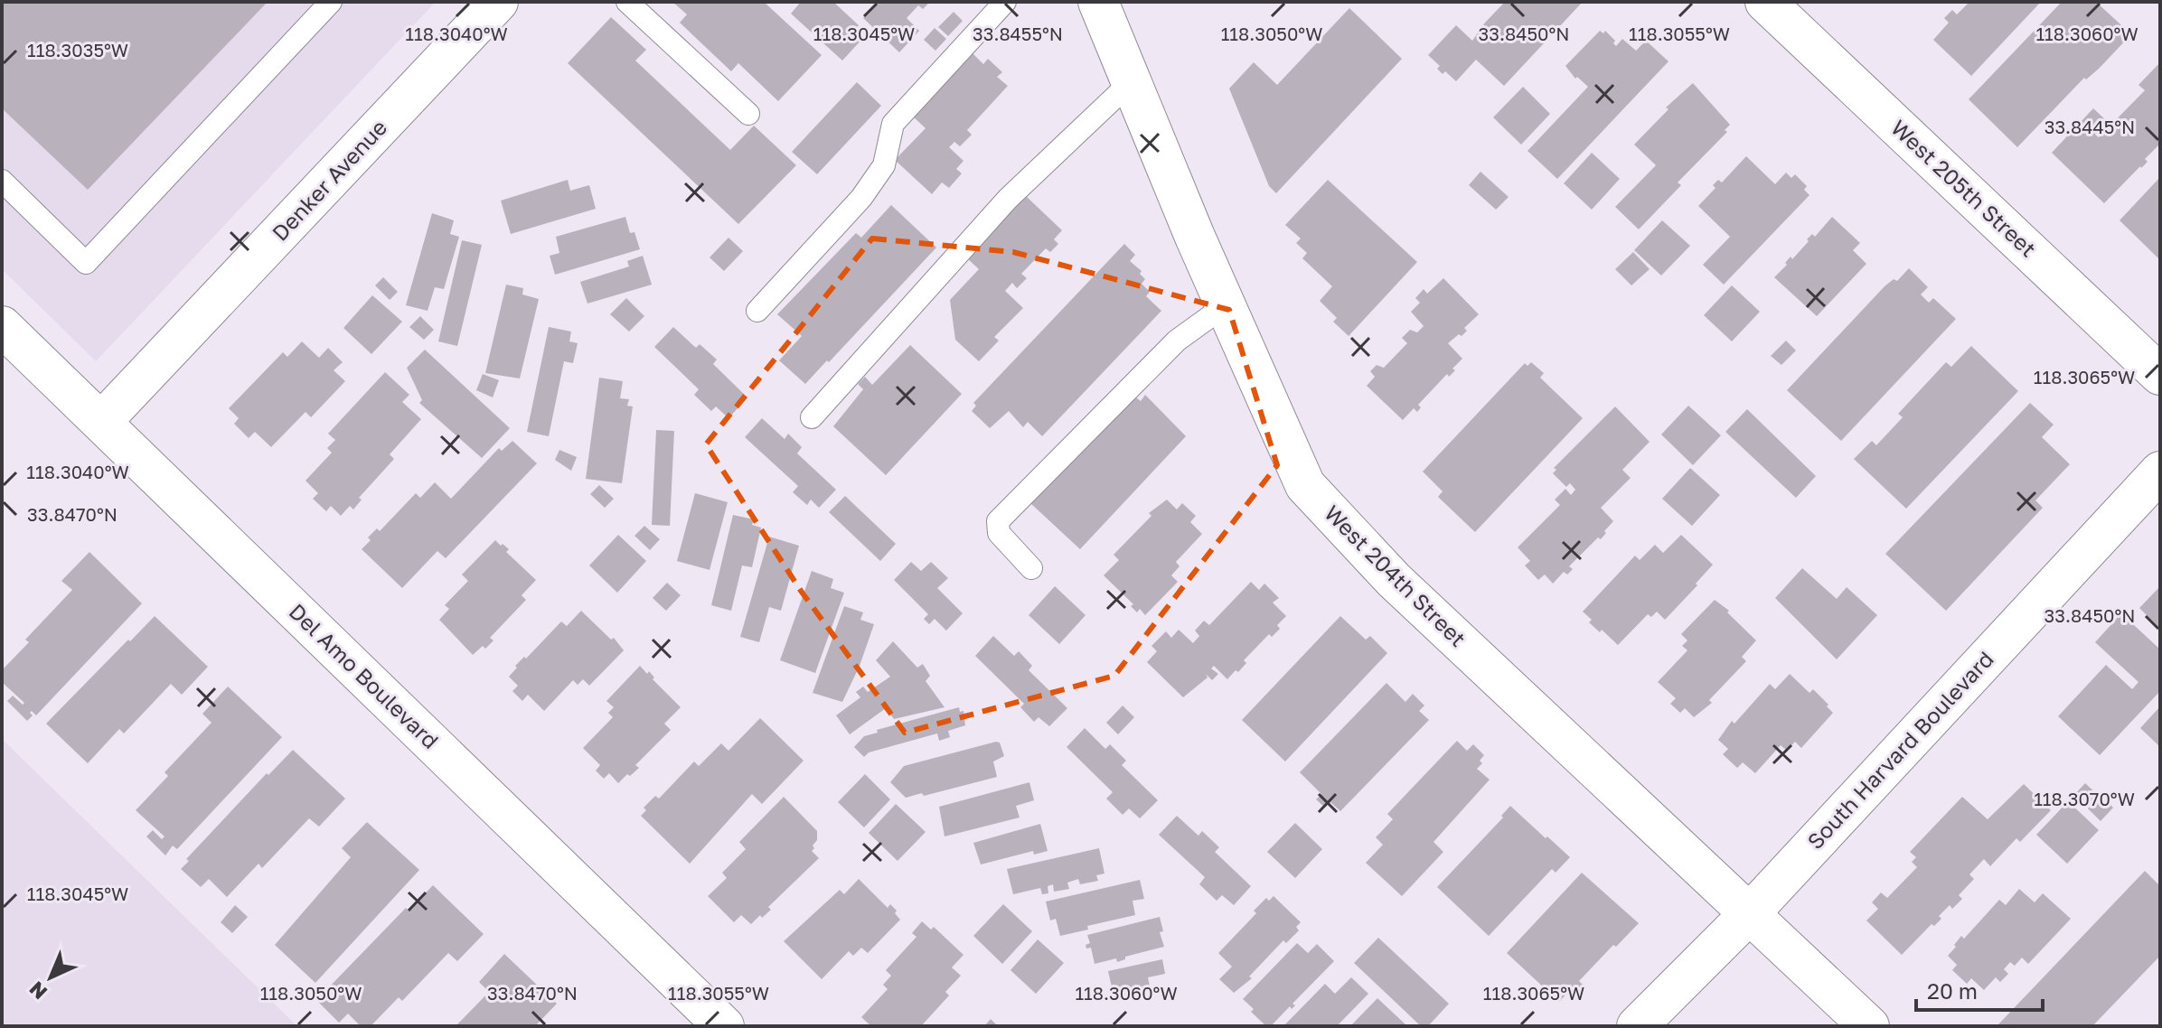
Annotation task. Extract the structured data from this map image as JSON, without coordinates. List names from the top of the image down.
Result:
{
  "streets": {
    "street": [
      "Denker Avenue",
      "West 205th Street",
      "West 204th Street",
      "Del Amo Boulevard",
      "South Harvard Boulevard"
    ]
  },
  "crossings": [
    ["Denker Avenue", "Del Amo Boulevard"],
    ["West 204th Street", "South Harvard Boulevard"]
  ],
  "scale_bar": "20 m",
  "north": "bottom left",
  "coordinates": [
    "33.8455°N",
    "33.8450°N",
    "118.3045°W",
    "118.3050°W",
    "118.3040°W",
    "118.3055°W",
    "118.3060°W",
    "118.3035°W",
    "33.8445°N",
    "118.3065°W",
    "33.8470°N",
    "118.3070°W"
  ]
}
